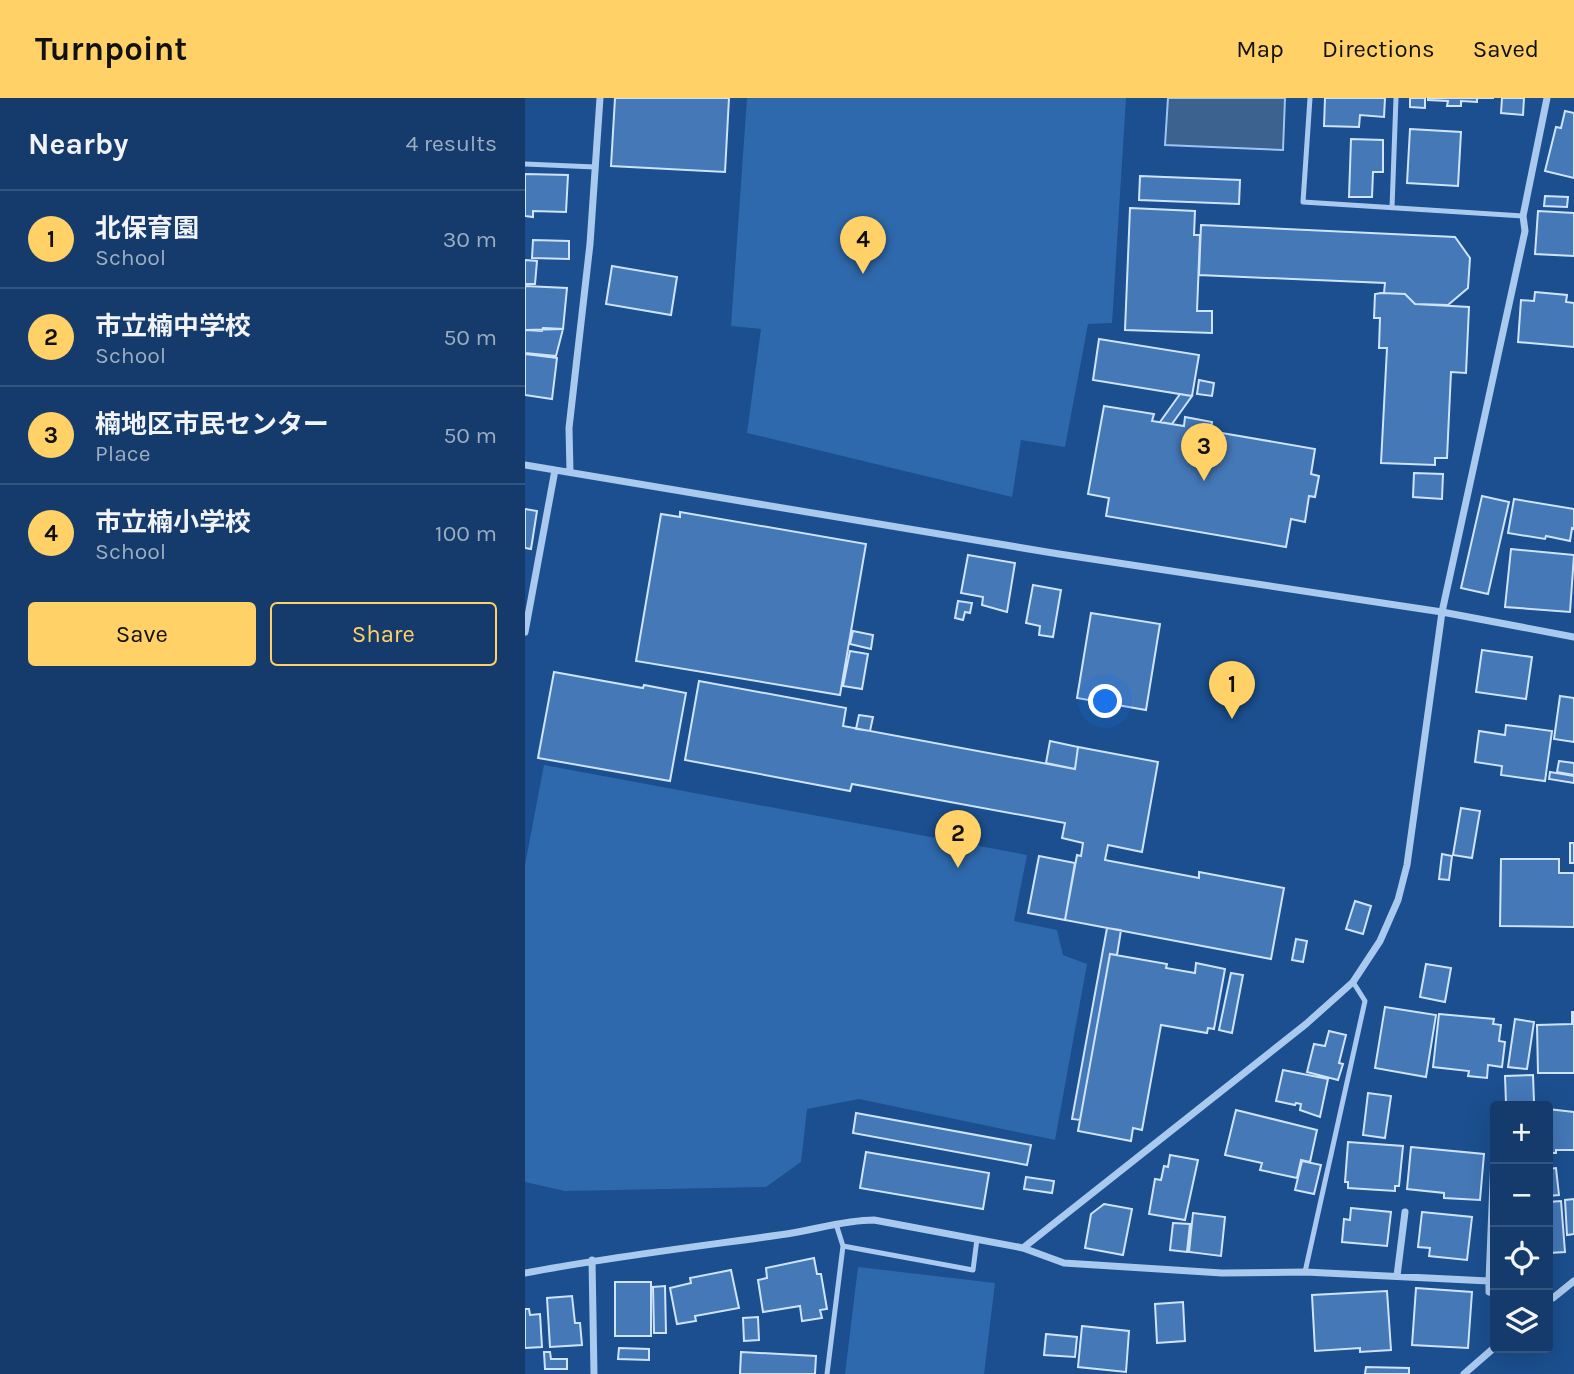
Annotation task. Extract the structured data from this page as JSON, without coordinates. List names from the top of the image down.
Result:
{
  "page": {
    "header": "Turnpoint",
    "nav": ["Map", "Directions", "Saved"],
    "heading": ["Nearby", "4 results"],
    "list": [
      {
        "mark": "1",
        "name": "北保育園",
        "note": "School",
        "value": "30 m"
      },
      {
        "mark": "2",
        "name": "市立楠中学校",
        "note": "School",
        "value": "50 m"
      },
      {
        "mark": "3",
        "name": "楠地区市民センター",
        "note": "Place",
        "value": "50 m"
      },
      {
        "mark": "4",
        "name": "市立楠小学校",
        "note": "School",
        "value": "100 m"
      }
    ],
    "pins": [
      "4",
      "3",
      "1",
      "2"
    ],
    "buttons": ["Save", "Share"],
    "map_buttons": ["+", "−"]
  }
}
